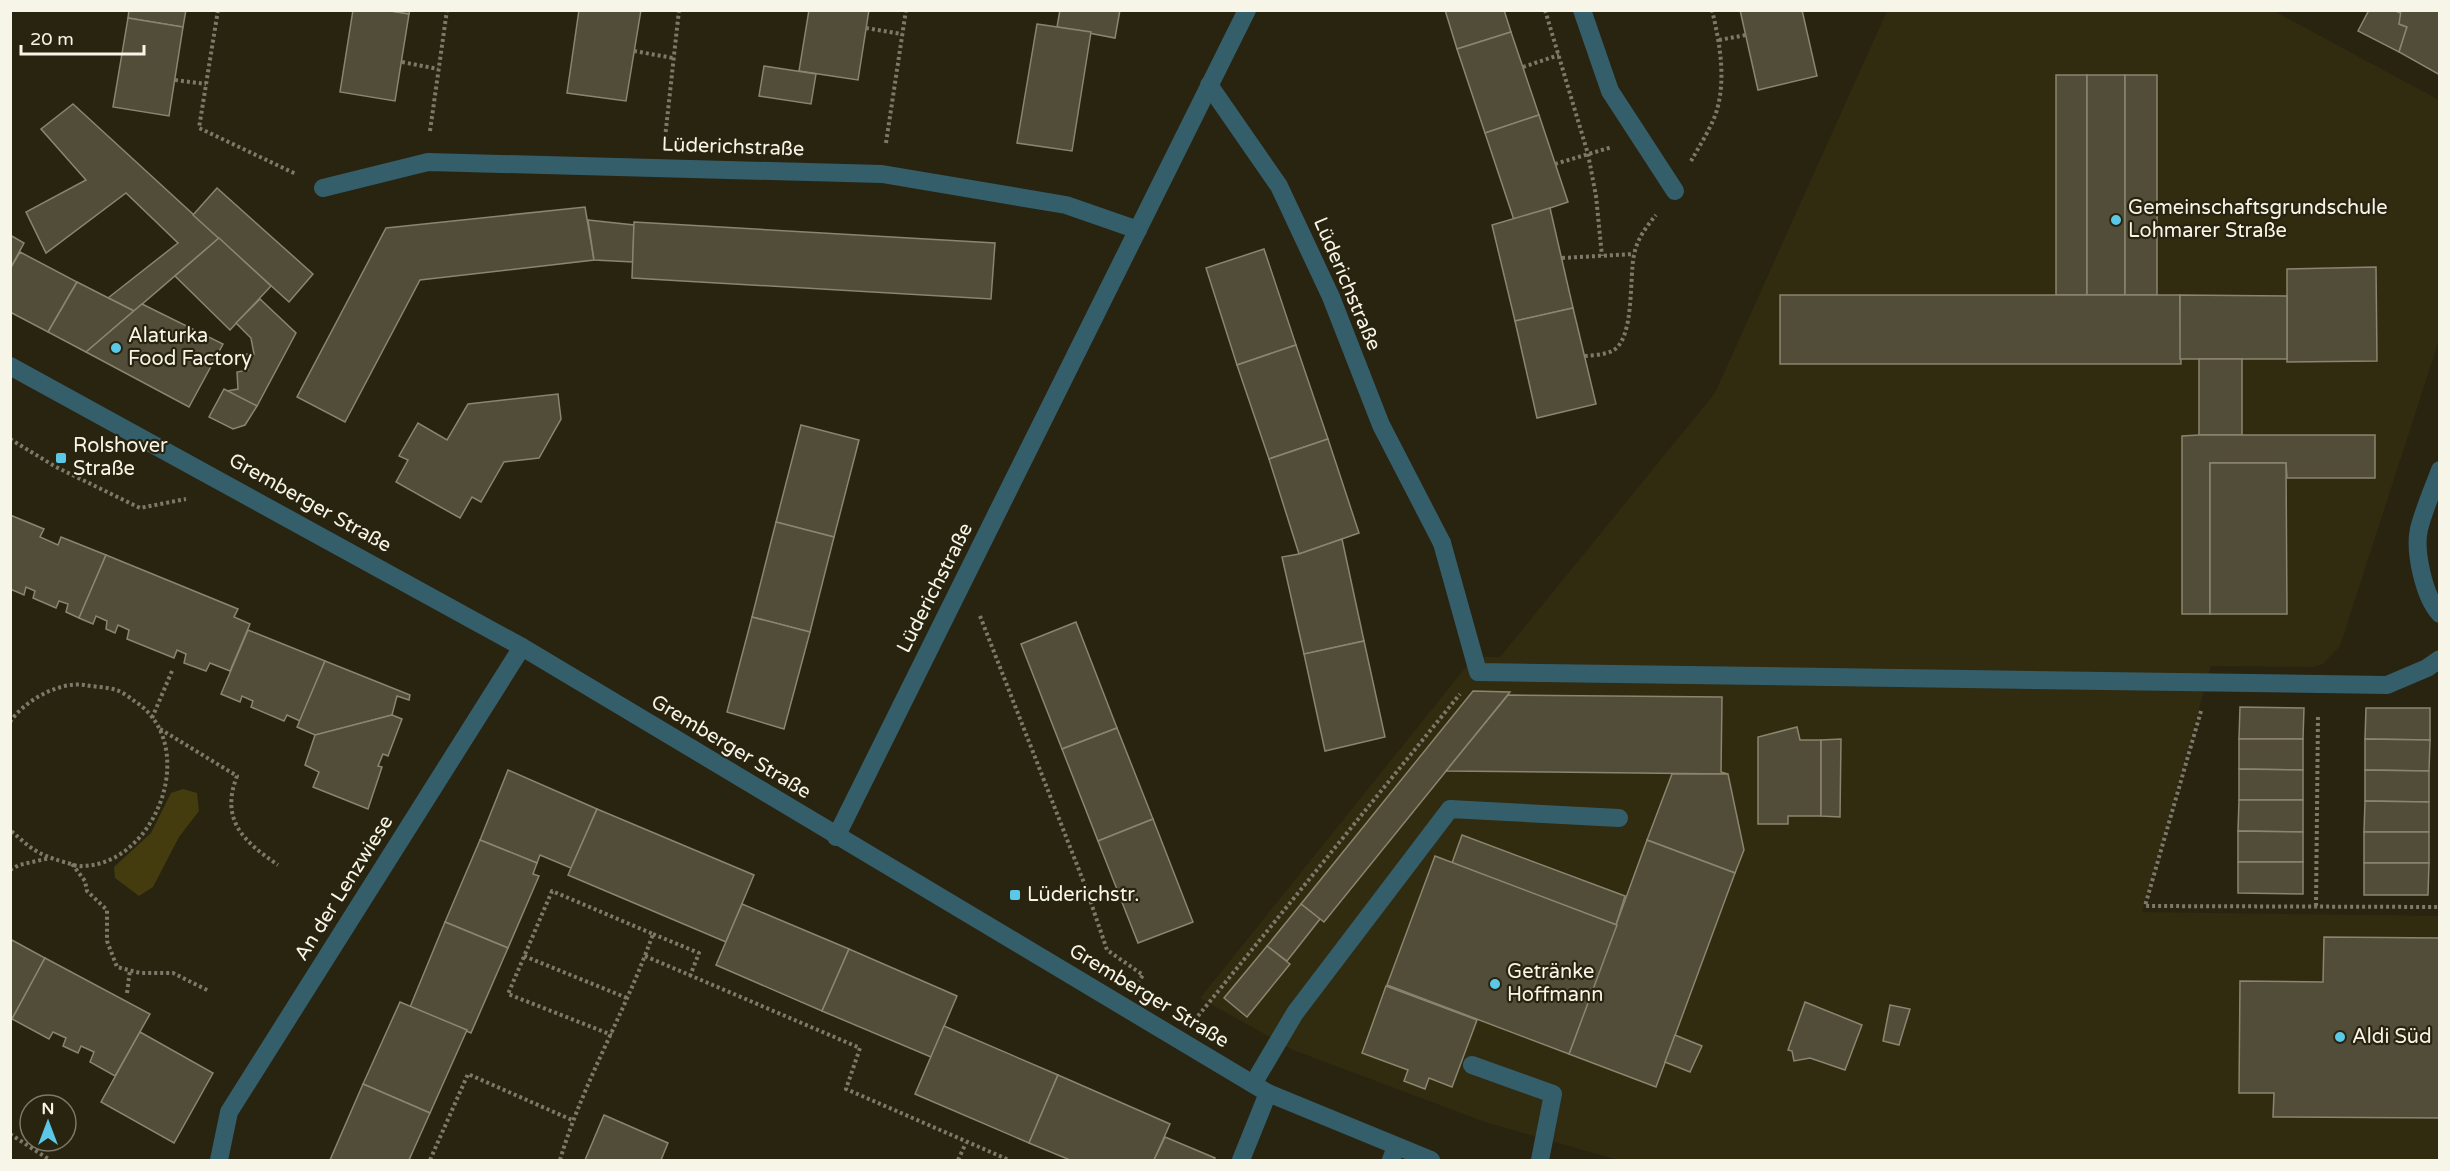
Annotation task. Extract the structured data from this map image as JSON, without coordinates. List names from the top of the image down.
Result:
{
  "streets": {
    "street": ["Lüderichstraße", "Gremberger Straße", "An der Lenzwiese"]
  },
  "crossings": [
    ["Lüderichstraße", "Gremberger Straße"],
    ["Gremberger Straße", "An der Lenzwiese"]
  ],
  "places": {
    "other": [
      "Gemeinschaftsgrundschule Lohmarer Straße",
      "Alaturka Food Factory",
      "Getränke Hoffmann",
      "Aldi Süd"
    ],
    "transit": ["Rolshover Straße", "Lüderichstr."]
  },
  "scale_bar": "20 m",
  "north": "top"
}
